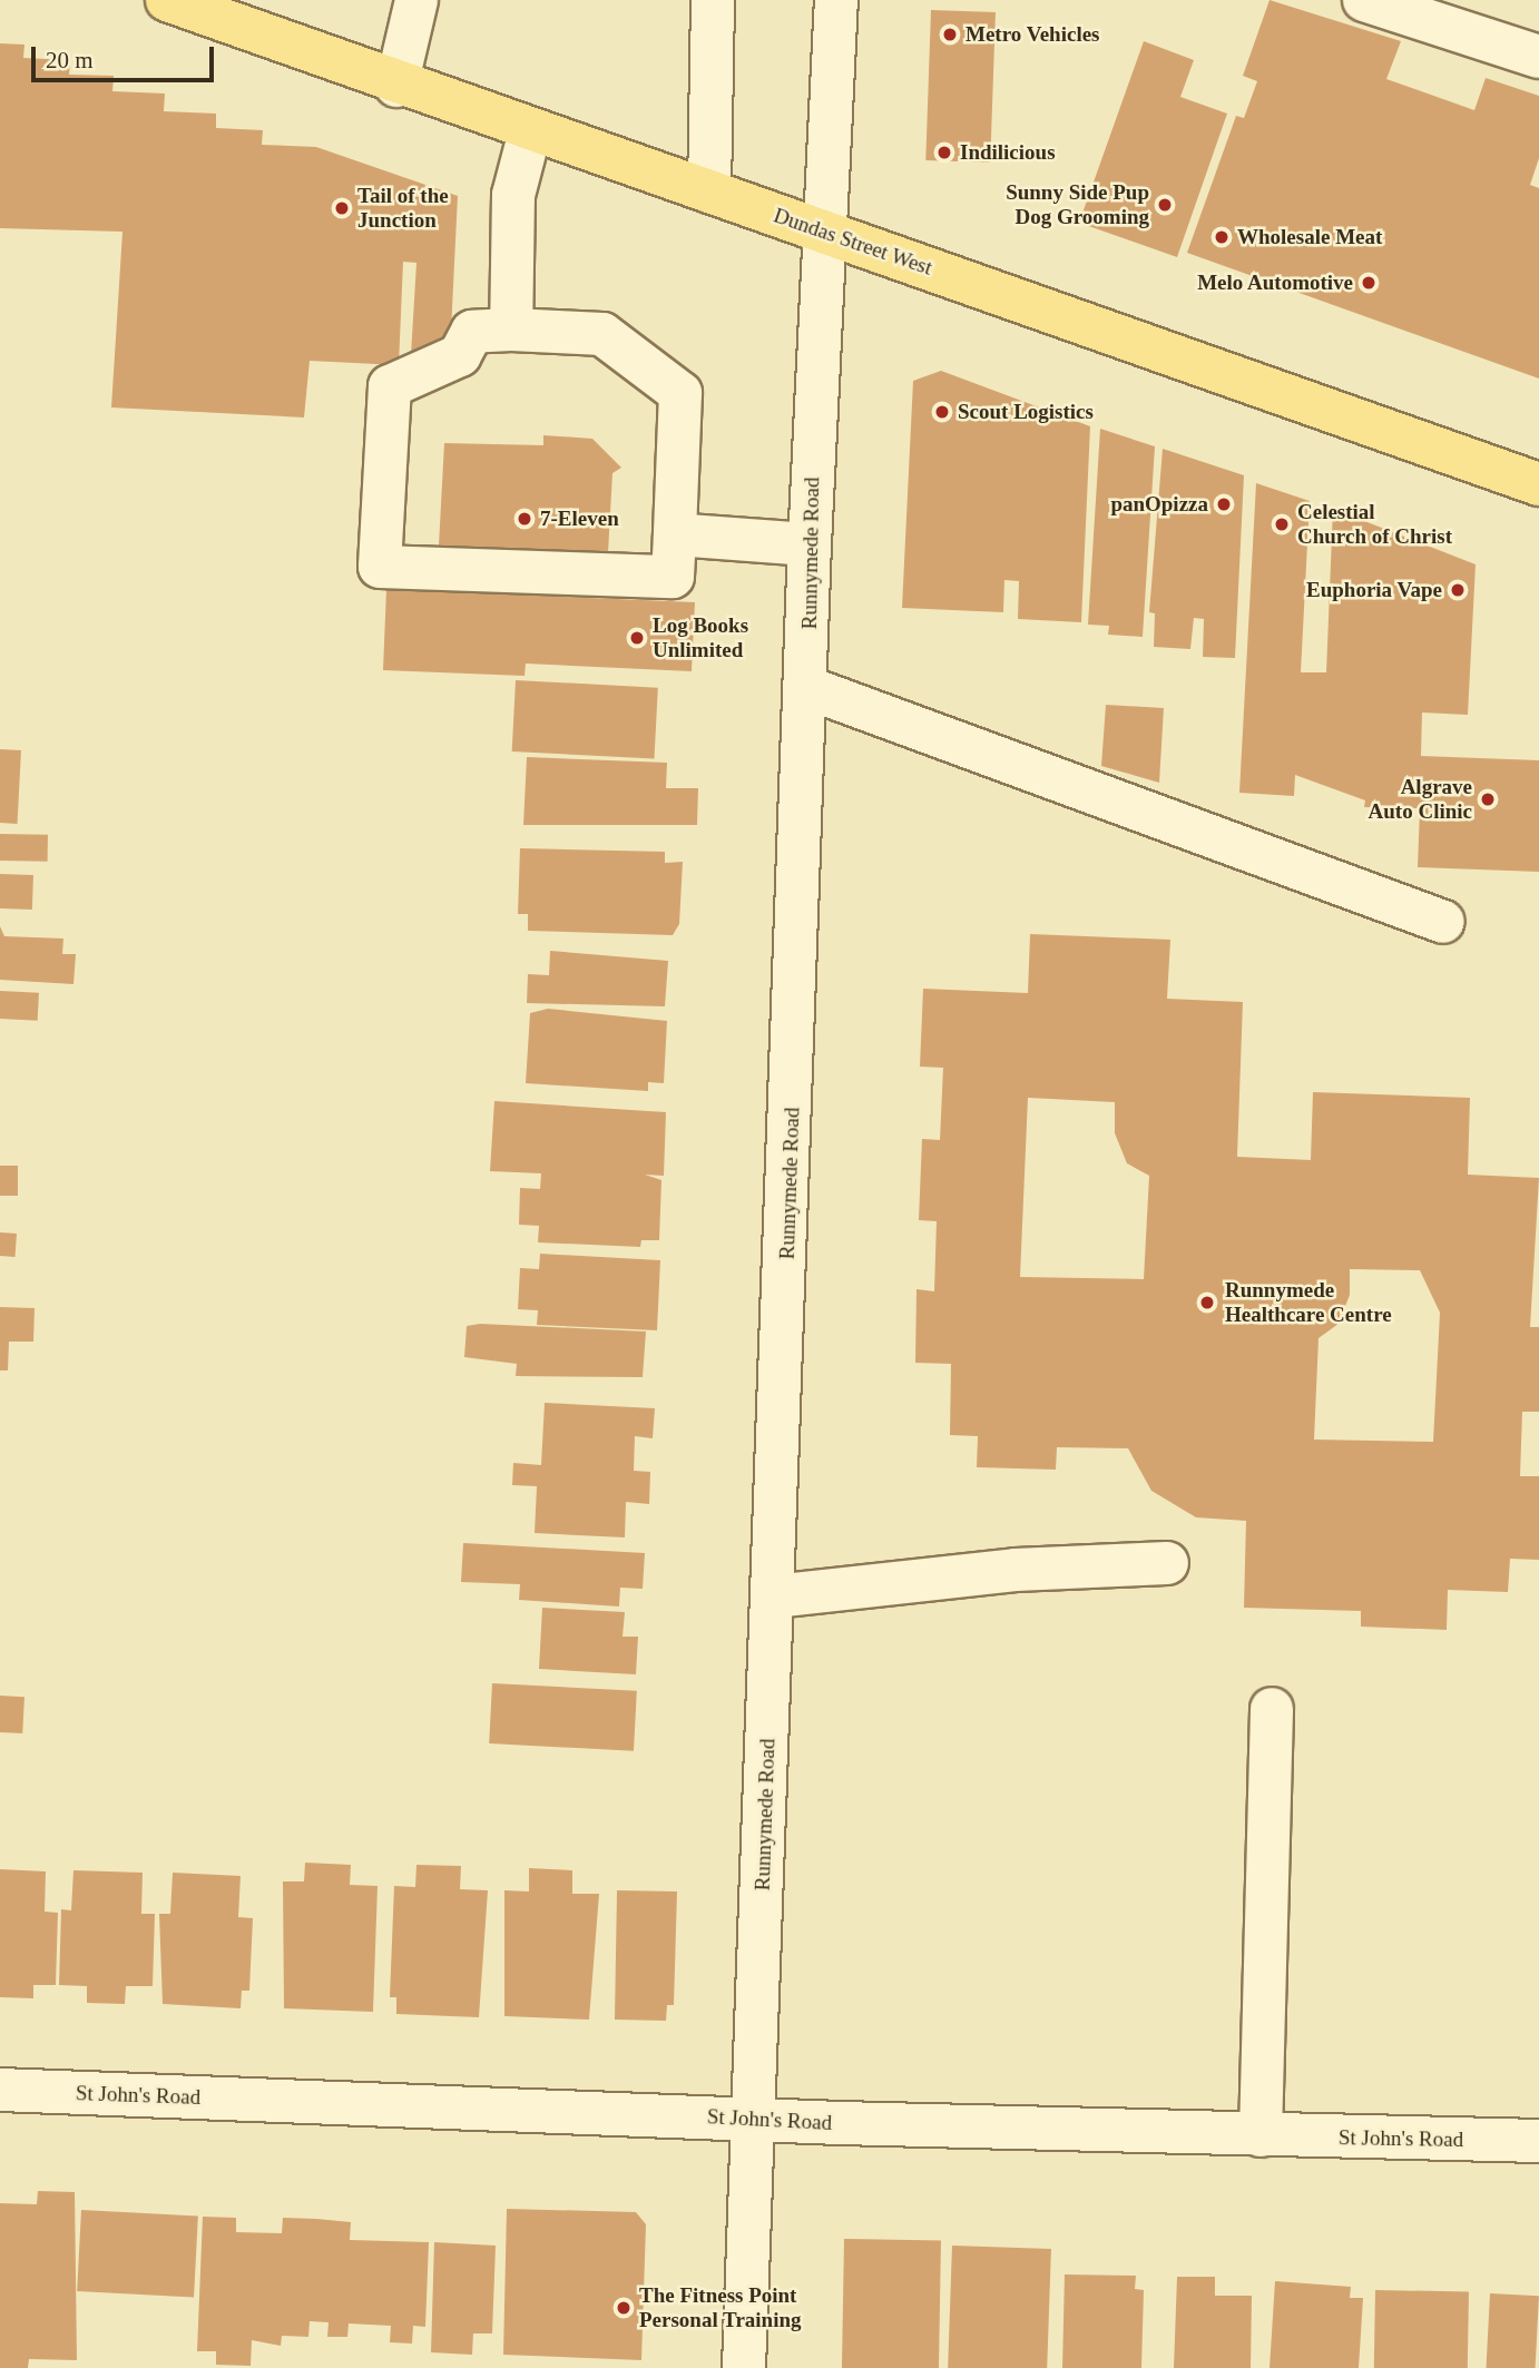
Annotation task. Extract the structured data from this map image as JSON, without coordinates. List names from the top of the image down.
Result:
{
  "streets": {
    "main road": ["Dundas Street West"],
    "street": ["Runnymede Road", "St John's Road"]
  },
  "crossings": [
    ["Dundas Street West", "Runnymede Road"],
    ["Runnymede Road", "St John's Road"]
  ],
  "places": [
    "Metro Vehicles",
    "Indilicious",
    "Sunny Side Pup Dog Grooming",
    "Tail of the Junction",
    "Wholesale Meat",
    "Melo Automotive",
    "Scout Logistics",
    "panOpizza",
    "7-Eleven",
    "Celestial Church of Christ",
    "Euphoria Vape",
    "Log Books Unlimited",
    "Algrave Auto Clinic",
    "Runnymede Healthcare Centre",
    "The Fitness Point Personal Training"
  ],
  "scale_bar": "20 m"
}
